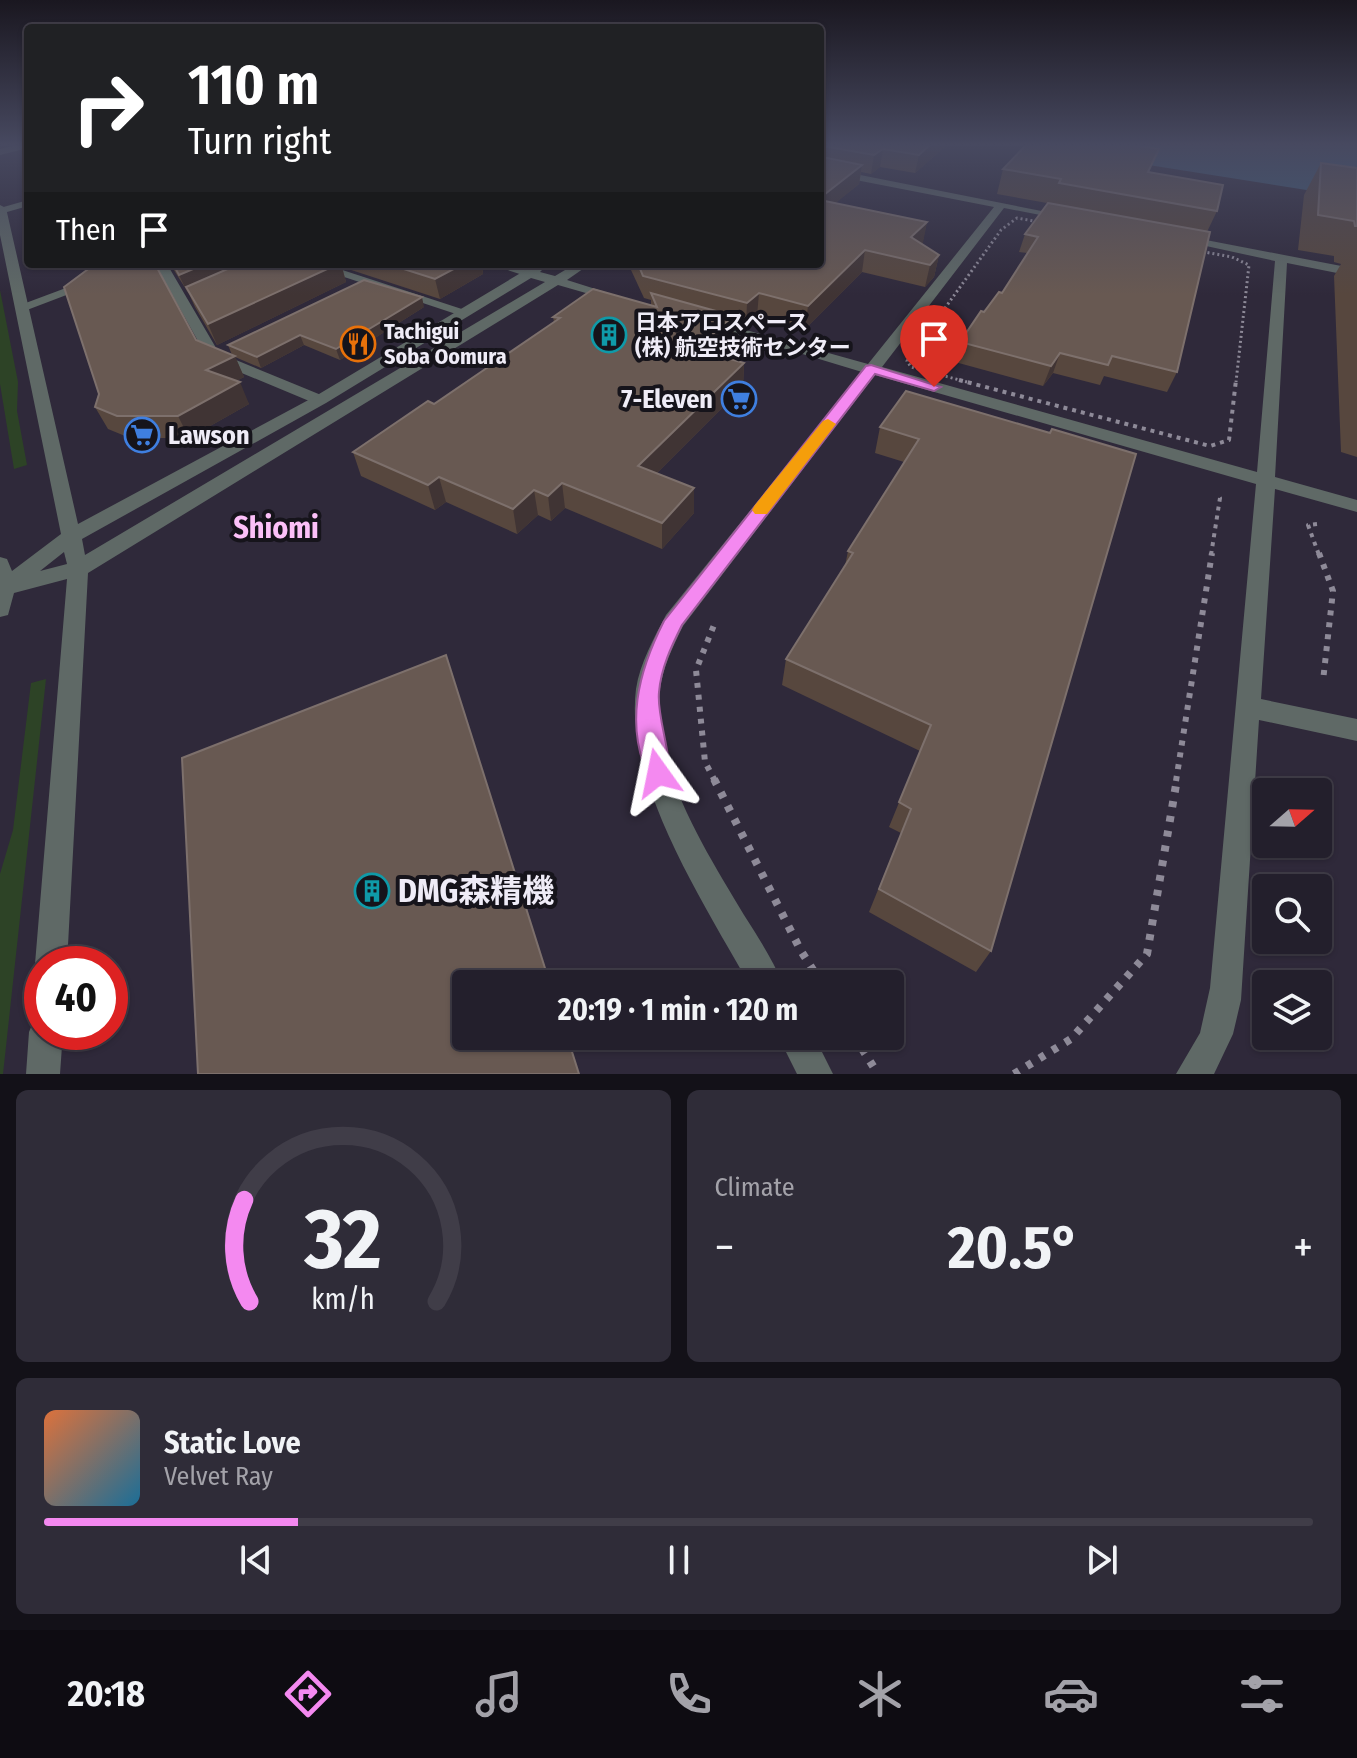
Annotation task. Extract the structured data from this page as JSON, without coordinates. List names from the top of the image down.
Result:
{
  "districts": ["Shiomi"],
  "places": {
    "building": ["日本アロスペース (株) 航空技術センター", "DMG森精機"],
    "restaurant": ["Tachigui Soba Oomura"],
    "supermarket": ["7-Eleven", "Lawson"]
  },
  "north": "right",
  "page": {
    "turn": ["110 m", "Turn right"],
    "then": "Then",
    "limit": "40",
    "trip": "20:19 · 1 min · 120 m",
    "tile": "Climate",
    "heat": ["−", "20.5°", "+"],
    "song": ["Static Love", "Velvet Ray"],
    "tabs": "20:18",
    "gauge": ["32", "km/h"]
  }
}
